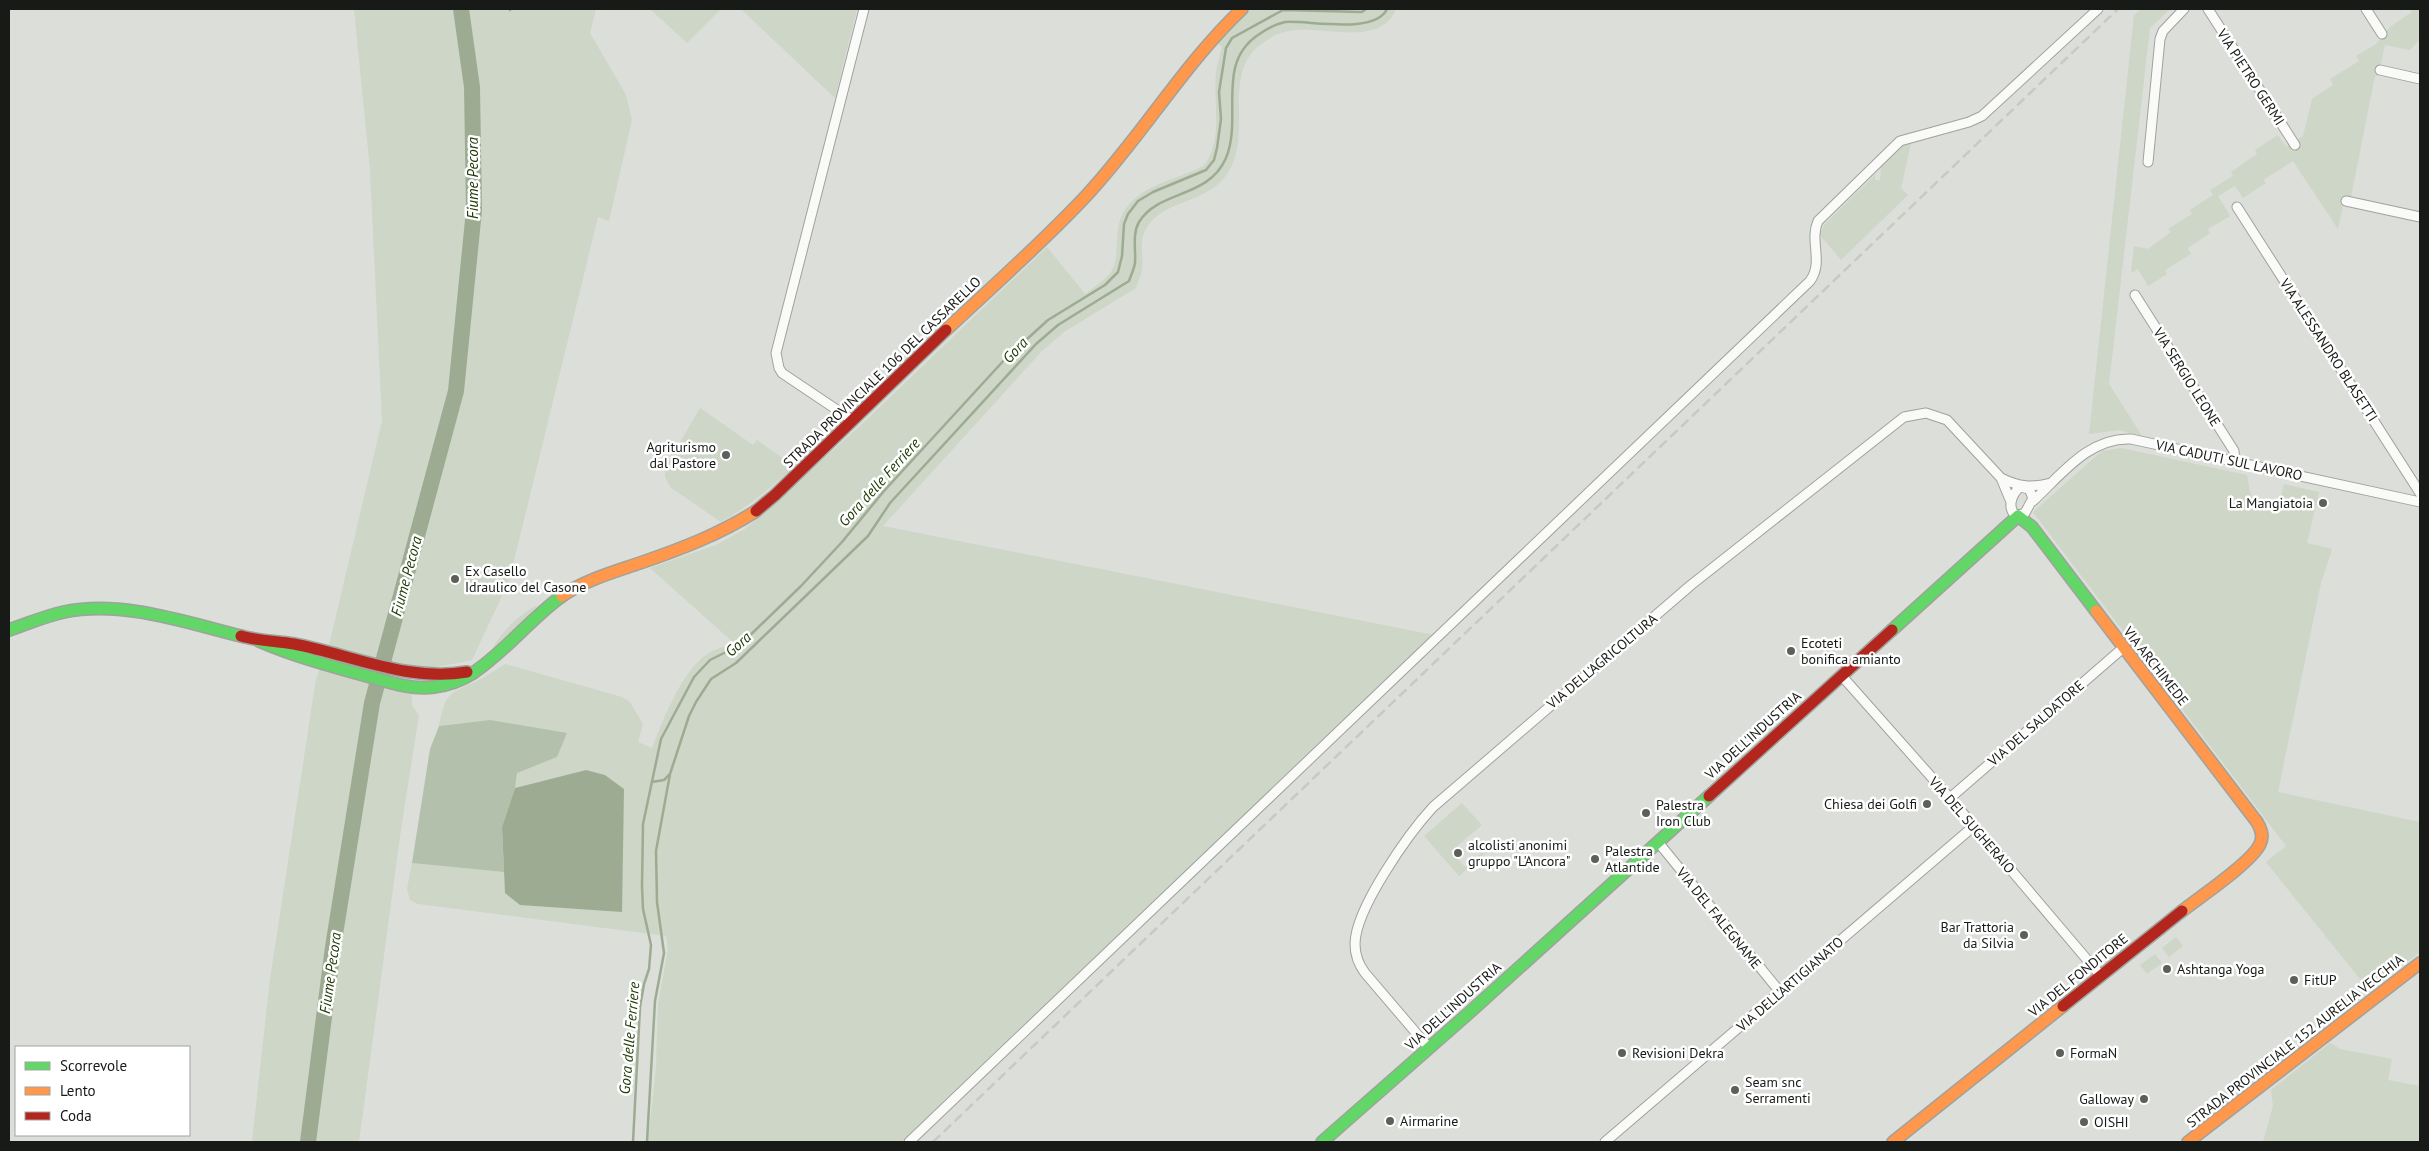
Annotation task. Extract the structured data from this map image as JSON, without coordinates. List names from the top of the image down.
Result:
{
  "streets": {
    "street": [
      "VIA PIETRO GERMI",
      "VIA ALESSANDRO BLASETTI",
      "STRADA PROVINCIALE 106 DEL CASSARELLO",
      "VIA SERGIO LEONE",
      "VIA CADUTI SUL LAVORO",
      "VIA DELL'AGRICOLTURA",
      "VIA ARCHIMEDE",
      "VIA DEL SALDATORE",
      "VIA DELL'INDUSTRIA",
      "VIA DEL SUGHERAIO",
      "VIA DEL FALEGNAME",
      "VIA DEL FONDITORE",
      "VIA DELL'ARTIGIANATO",
      "STRADA PROVINCIALE 152 AURELIA VECCHIA"
    ]
  },
  "crossings": [
    ["VIA SERGIO LEONE", "VIA CADUTI SUL LAVORO"],
    ["VIA CADUTI SUL LAVORO", "VIA ARCHIMEDE"],
    ["VIA CADUTI SUL LAVORO", "VIA DELL'INDUSTRIA"],
    ["VIA DELL'AGRICOLTURA", "VIA DELL'INDUSTRIA"],
    ["VIA ARCHIMEDE", "VIA DEL SALDATORE"],
    ["VIA ARCHIMEDE", "VIA DELL'INDUSTRIA"],
    ["VIA ARCHIMEDE", "VIA DEL FONDITORE"],
    ["VIA DEL SALDATORE", "VIA DEL SUGHERAIO"],
    ["VIA DELL'INDUSTRIA", "VIA DEL SUGHERAIO"],
    ["VIA DELL'INDUSTRIA", "VIA DEL FALEGNAME"],
    ["VIA DEL SUGHERAIO", "VIA DEL FONDITORE"],
    ["VIA DEL SUGHERAIO", "VIA DELL'ARTIGIANATO"],
    ["VIA DEL FALEGNAME", "VIA DELL'ARTIGIANATO"]
  ],
  "water": ["Fiume Pecora", "Gora", "Gora delle Ferriere"],
  "places": [
    "Agriturismo dal Pastore",
    "La Mangiatoia",
    "Ex Casello Idraulico del Casone",
    "Ecoteti bonifica amianto",
    "Chiesa dei Golfi",
    "Palestra Iron Club",
    "alcolisti anonimi gruppo \"L'Ancora\"",
    "Palestra Atlantide",
    "Bar Trattoria da Silvia",
    "Ashtanga Yoga",
    "FitUP",
    "Revisioni Dekra",
    "FormaN",
    "Seam snc Serramenti",
    "Galloway",
    "Airmarine",
    "OISHI"
  ],
  "legend": ["Scorrevole", "Lento", "Coda"]
}
